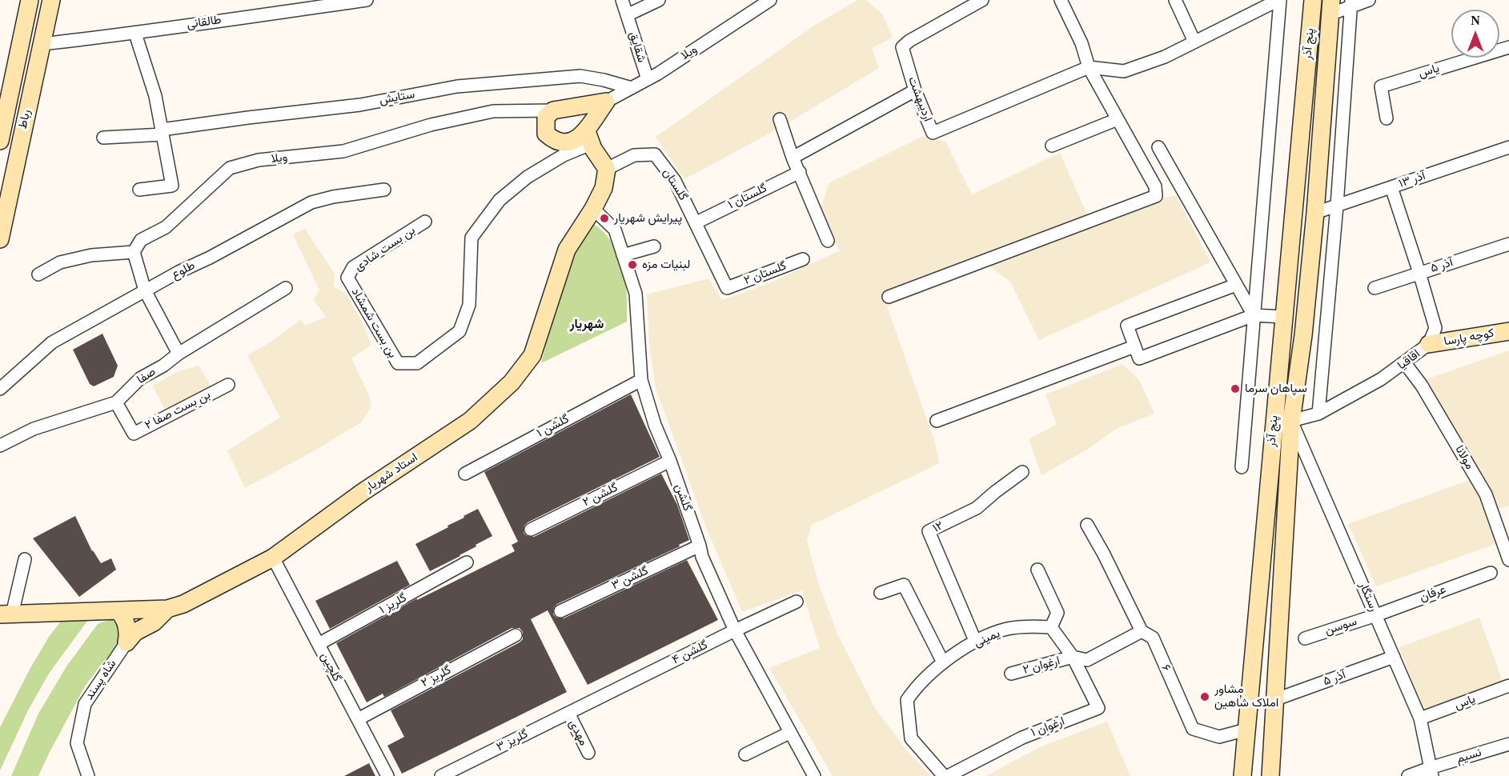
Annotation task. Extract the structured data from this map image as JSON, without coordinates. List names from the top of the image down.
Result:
{
  "streets": {
    "main road": [
      "پنج آذر",
      "رباط",
      "کوچه پارسا",
      "استاد شهریار"
    ],
    "street": [
      "طالقانی",
      "شقایق",
      "ویلا",
      "یاس",
      "ستایش",
      "اردیبهشت",
      "۱۳ آذر",
      "گلستان",
      "گلستان ۱",
      "بن بست شادی",
      "آذر ۵",
      "طلوع",
      "گلستان ۲",
      "بن بست شمشاد",
      "اقاقیا",
      "صفا",
      "بن بست صفا ۲",
      "گلشن ۱",
      "مولانا",
      "گلشن ۲",
      "گلشن",
      "۱۲",
      "گلشن ۳",
      "عرفان",
      "رستگار",
      "گلریز ۱",
      "سوسن",
      "یمینی",
      "گلشن ۴",
      "ارغوان ۲",
      "گلچین",
      "۶",
      "گلریز ۲",
      "شاه پسند",
      "ارغوان ۱",
      "مهدی",
      "گلریز ۳",
      "نسیم"
    ]
  },
  "crossings": [
    ["طالقانی", "رباط"],
    ["پنج آذر", "۱۳ آذر"],
    ["پنج آذر", "آذر ۵"],
    ["پنج آذر", "اقاقیا"],
    ["پنج آذر", "رستگار"],
    ["پنج آذر", "۶"],
    ["شقایق", "ویلا"],
    ["ویلا", "ستایش"],
    ["یاس", "رستگار"],
    ["۱۳ آذر", "اقاقیا"],
    ["گلستان", "گلستان ۱"],
    ["گلستان", "گلستان ۲"],
    ["گلستان", "استاد شهریار"],
    ["بن بست شادی", "بن بست شمشاد"],
    ["آذر ۵", "اقاقیا"],
    ["آذر ۵", "رستگار"],
    ["کوچه پارسا", "اقاقیا"],
    ["اقاقیا", "مولانا"],
    ["اقاقیا", "رستگار"],
    ["صفا", "بن بست صفا ۲"],
    ["گلشن ۱", "گلشن"],
    ["استاد شهریار", "گلشن"],
    ["استاد شهریار", "گلچین"],
    ["گلشن ۲", "گلشن"],
    ["گلشن", "گلشن ۳"],
    ["گلشن", "گلشن ۴"],
    ["۱۲", "یمینی"],
    ["عرفان", "رستگار"],
    ["عرفان", "سوسن"],
    ["رستگار", "سوسن"],
    ["رستگار", "نسیم"],
    ["گلریز ۱", "گلچین"],
    ["گلشن ۴", "گلریز ۳"],
    ["ارغوان ۲", "ارغوان ۱"],
    ["گلچین", "گلریز ۲"],
    ["مهدی", "گلریز ۳"]
  ],
  "districts": ["شهریار"],
  "places": [
    "پیرایش شهریار",
    "لبنیات مزه",
    "سپاهان سرما",
    "مشاور املاک شاهین"
  ],
  "north": "top"
}
